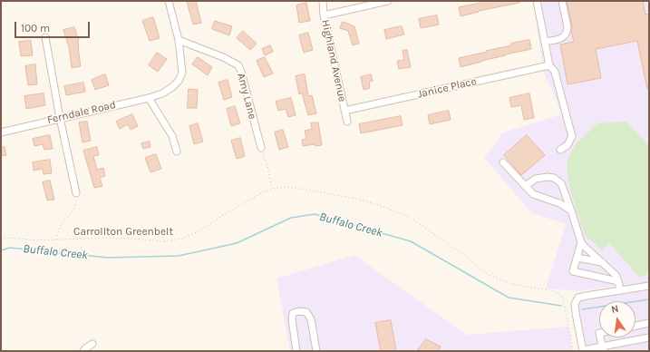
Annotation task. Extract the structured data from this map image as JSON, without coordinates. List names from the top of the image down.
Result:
{
  "streets": {
    "street": [
      "Highland Avenue",
      "Janice Place",
      "Amy Lane",
      "Ferndale Road"
    ],
    "path": ["Carrollton Greenbelt"]
  },
  "crossings": [
    ["Highland Avenue", "Janice Place"],
    ["Amy Lane", "Ferndale Road"]
  ],
  "water": ["Buffalo Creek"],
  "scale_bar": "100 m",
  "north": "top"
}
